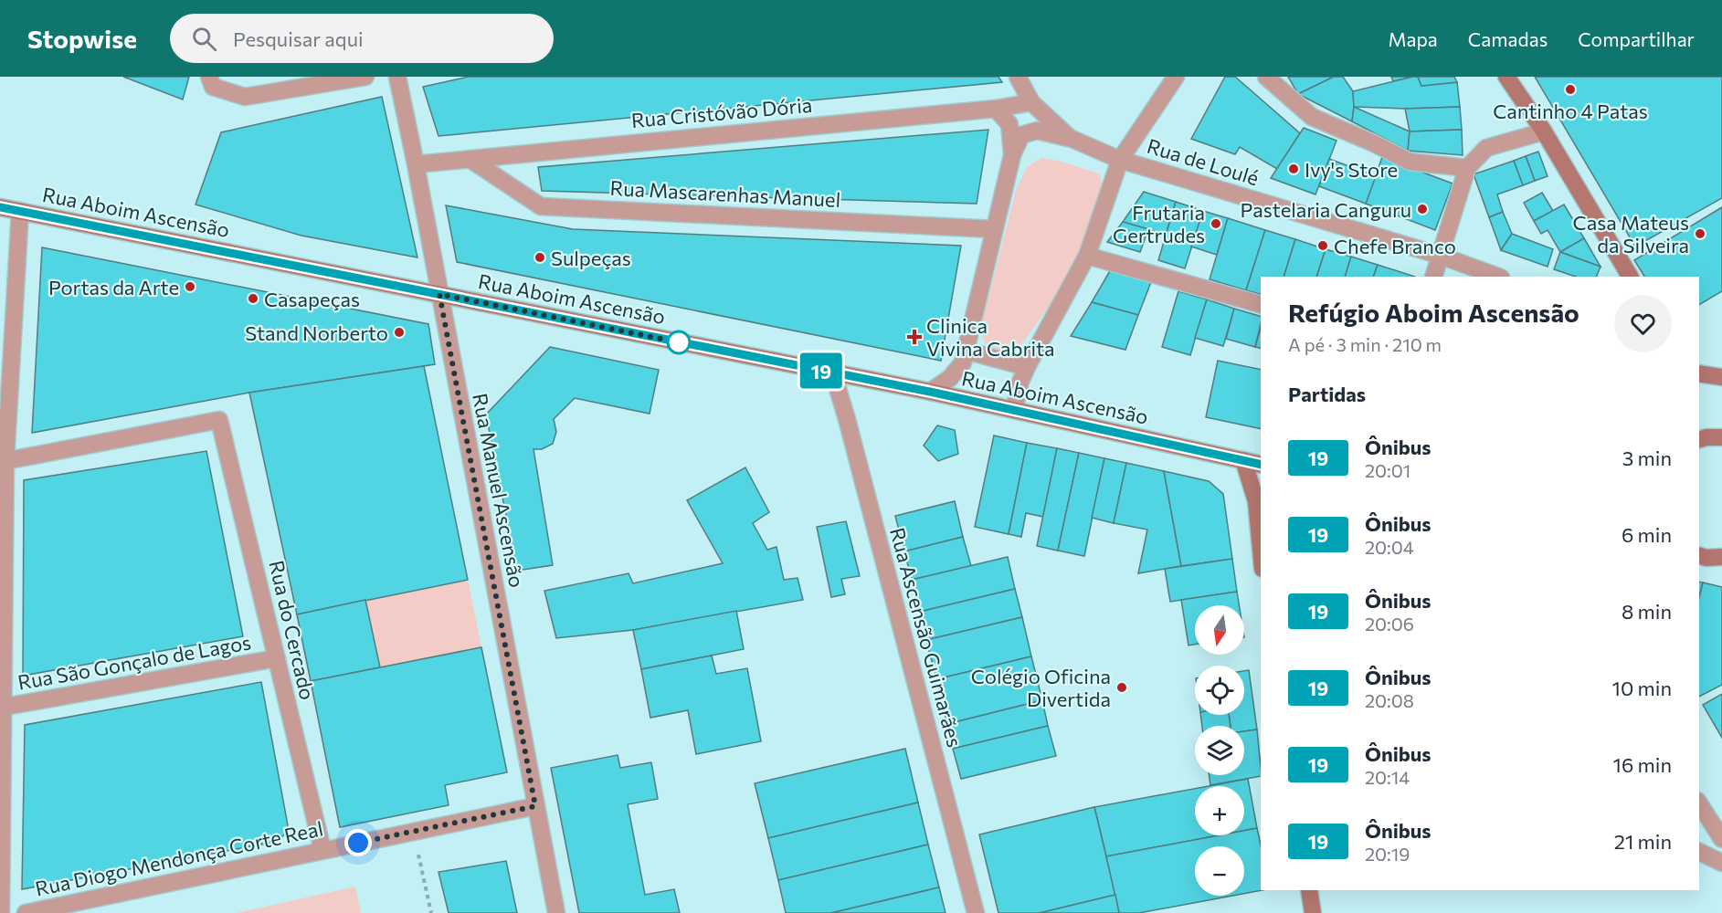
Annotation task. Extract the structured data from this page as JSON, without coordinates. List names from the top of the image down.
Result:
{
  "streets": {
    "main road": ["Rua Aboim Ascensão"],
    "street": [
      "Rua Cristóvão Dória",
      "Rua de Loulé",
      "Rua Mascarenhas Manuel",
      "Rua Manuel Ascensão",
      "Rua do Cercado",
      "Rua Ascensão Guimarães",
      "Rua São Gonçalo de Lagos",
      "Rua Diogo Mendonça Corte Real"
    ]
  },
  "crossings": [
    ["Rua Cristóvão Dória", "Rua de Loulé"],
    ["Rua Cristóvão Dória", "Rua Mascarenhas Manuel"],
    ["Rua Cristóvão Dória", "Rua Manuel Ascensão"],
    ["Rua Aboim Ascensão", "Rua Manuel Ascensão"],
    ["Rua Aboim Ascensão", "Rua Ascensão Guimarães"],
    ["Rua Manuel Ascensão", "Rua Diogo Mendonça Corte Real"],
    ["Rua do Cercado", "Rua São Gonçalo de Lagos"],
    ["Rua do Cercado", "Rua Diogo Mendonça Corte Real"]
  ],
  "places": {
    "other": [
      "Cantinho 4 Patas",
      "Ivy's Store",
      "Pastelaria Canguru",
      "Frutaria Gertrudes",
      "Casa Mateus da Silveira",
      "Chefe Branco",
      "Sulpeças",
      "Portas da Arte",
      "Casapeças",
      "Stand Norberto",
      "Colégio Oficina Divertida"
    ],
    "health": ["Clinica Vivina Cabrita"]
  },
  "lines": ["bus line 19"],
  "north": "bottom",
  "page": {
    "header": "Stopwise",
    "search": "Pesquisar aqui",
    "nav": ["Mapa", "Camadas", "Compartilhar"],
    "on_map": "19",
    "heading": [
      ["Refúgio Aboim Ascensão", "A pé · 3 min · 210 m"],
      "Partidas"
    ],
    "list": [
      {
        "mark": "19",
        "name": "Ônibus",
        "note": "20:01",
        "value": "3 min"
      },
      {
        "mark": "19",
        "name": "Ônibus",
        "note": "20:04",
        "value": "6 min"
      },
      {
        "mark": "19",
        "name": "Ônibus",
        "note": "20:06",
        "value": "8 min"
      },
      {
        "mark": "19",
        "name": "Ônibus",
        "note": "20:08",
        "value": "10 min"
      },
      {
        "mark": "19",
        "name": "Ônibus",
        "note": "20:14",
        "value": "16 min"
      },
      {
        "mark": "19",
        "name": "Ônibus",
        "note": "20:19",
        "value": "21 min"
      }
    ],
    "map_buttons": ["+", "−"]
  }
}
